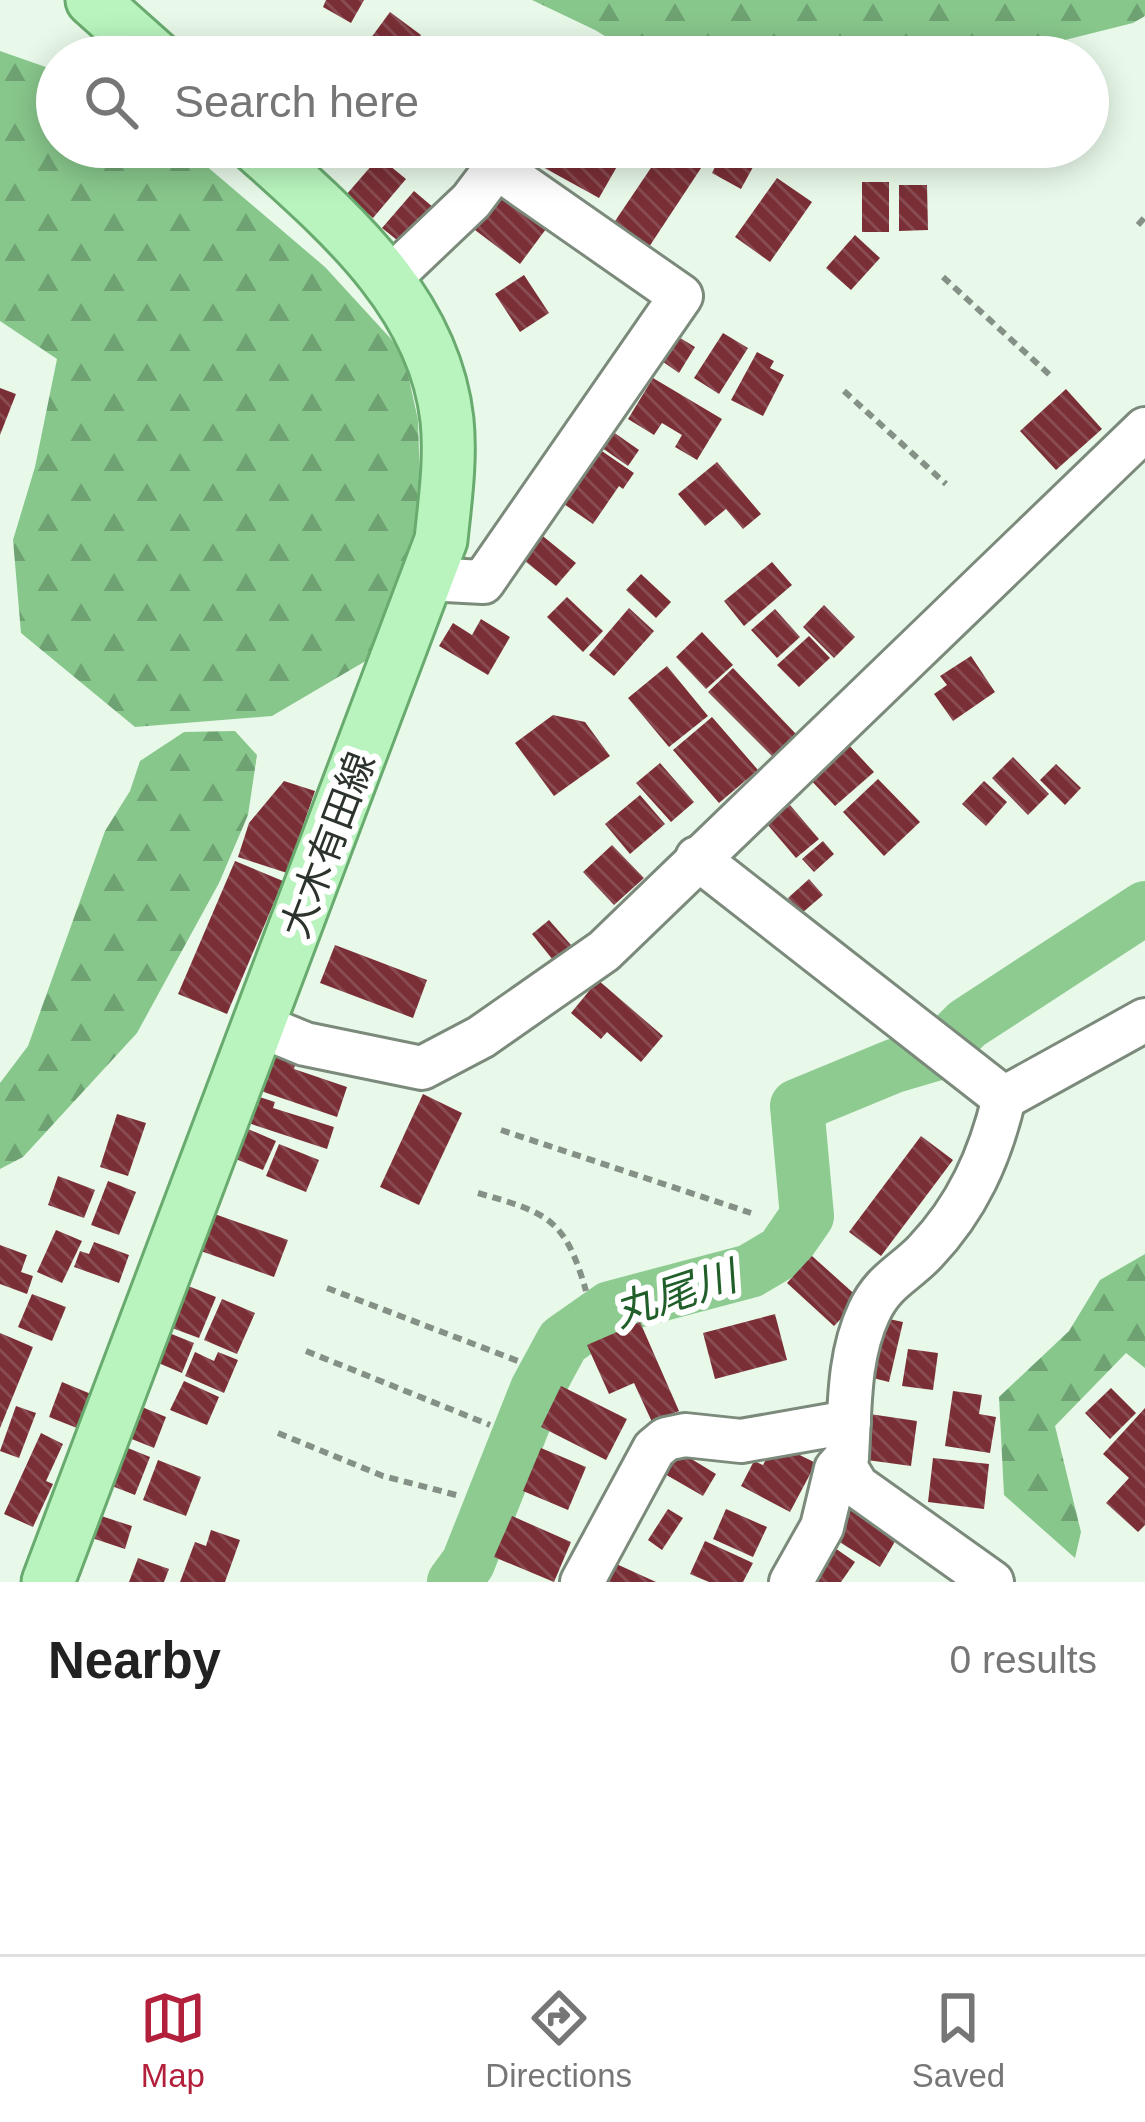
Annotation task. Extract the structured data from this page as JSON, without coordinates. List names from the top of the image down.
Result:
{
  "streets": {
    "main road": ["大木有田線"]
  },
  "water": ["丸尾川"],
  "page": {
    "search": "Search here",
    "heading": ["Nearby", "0 results"],
    "nav": ["Map", "Directions", "Saved"]
  }
}
